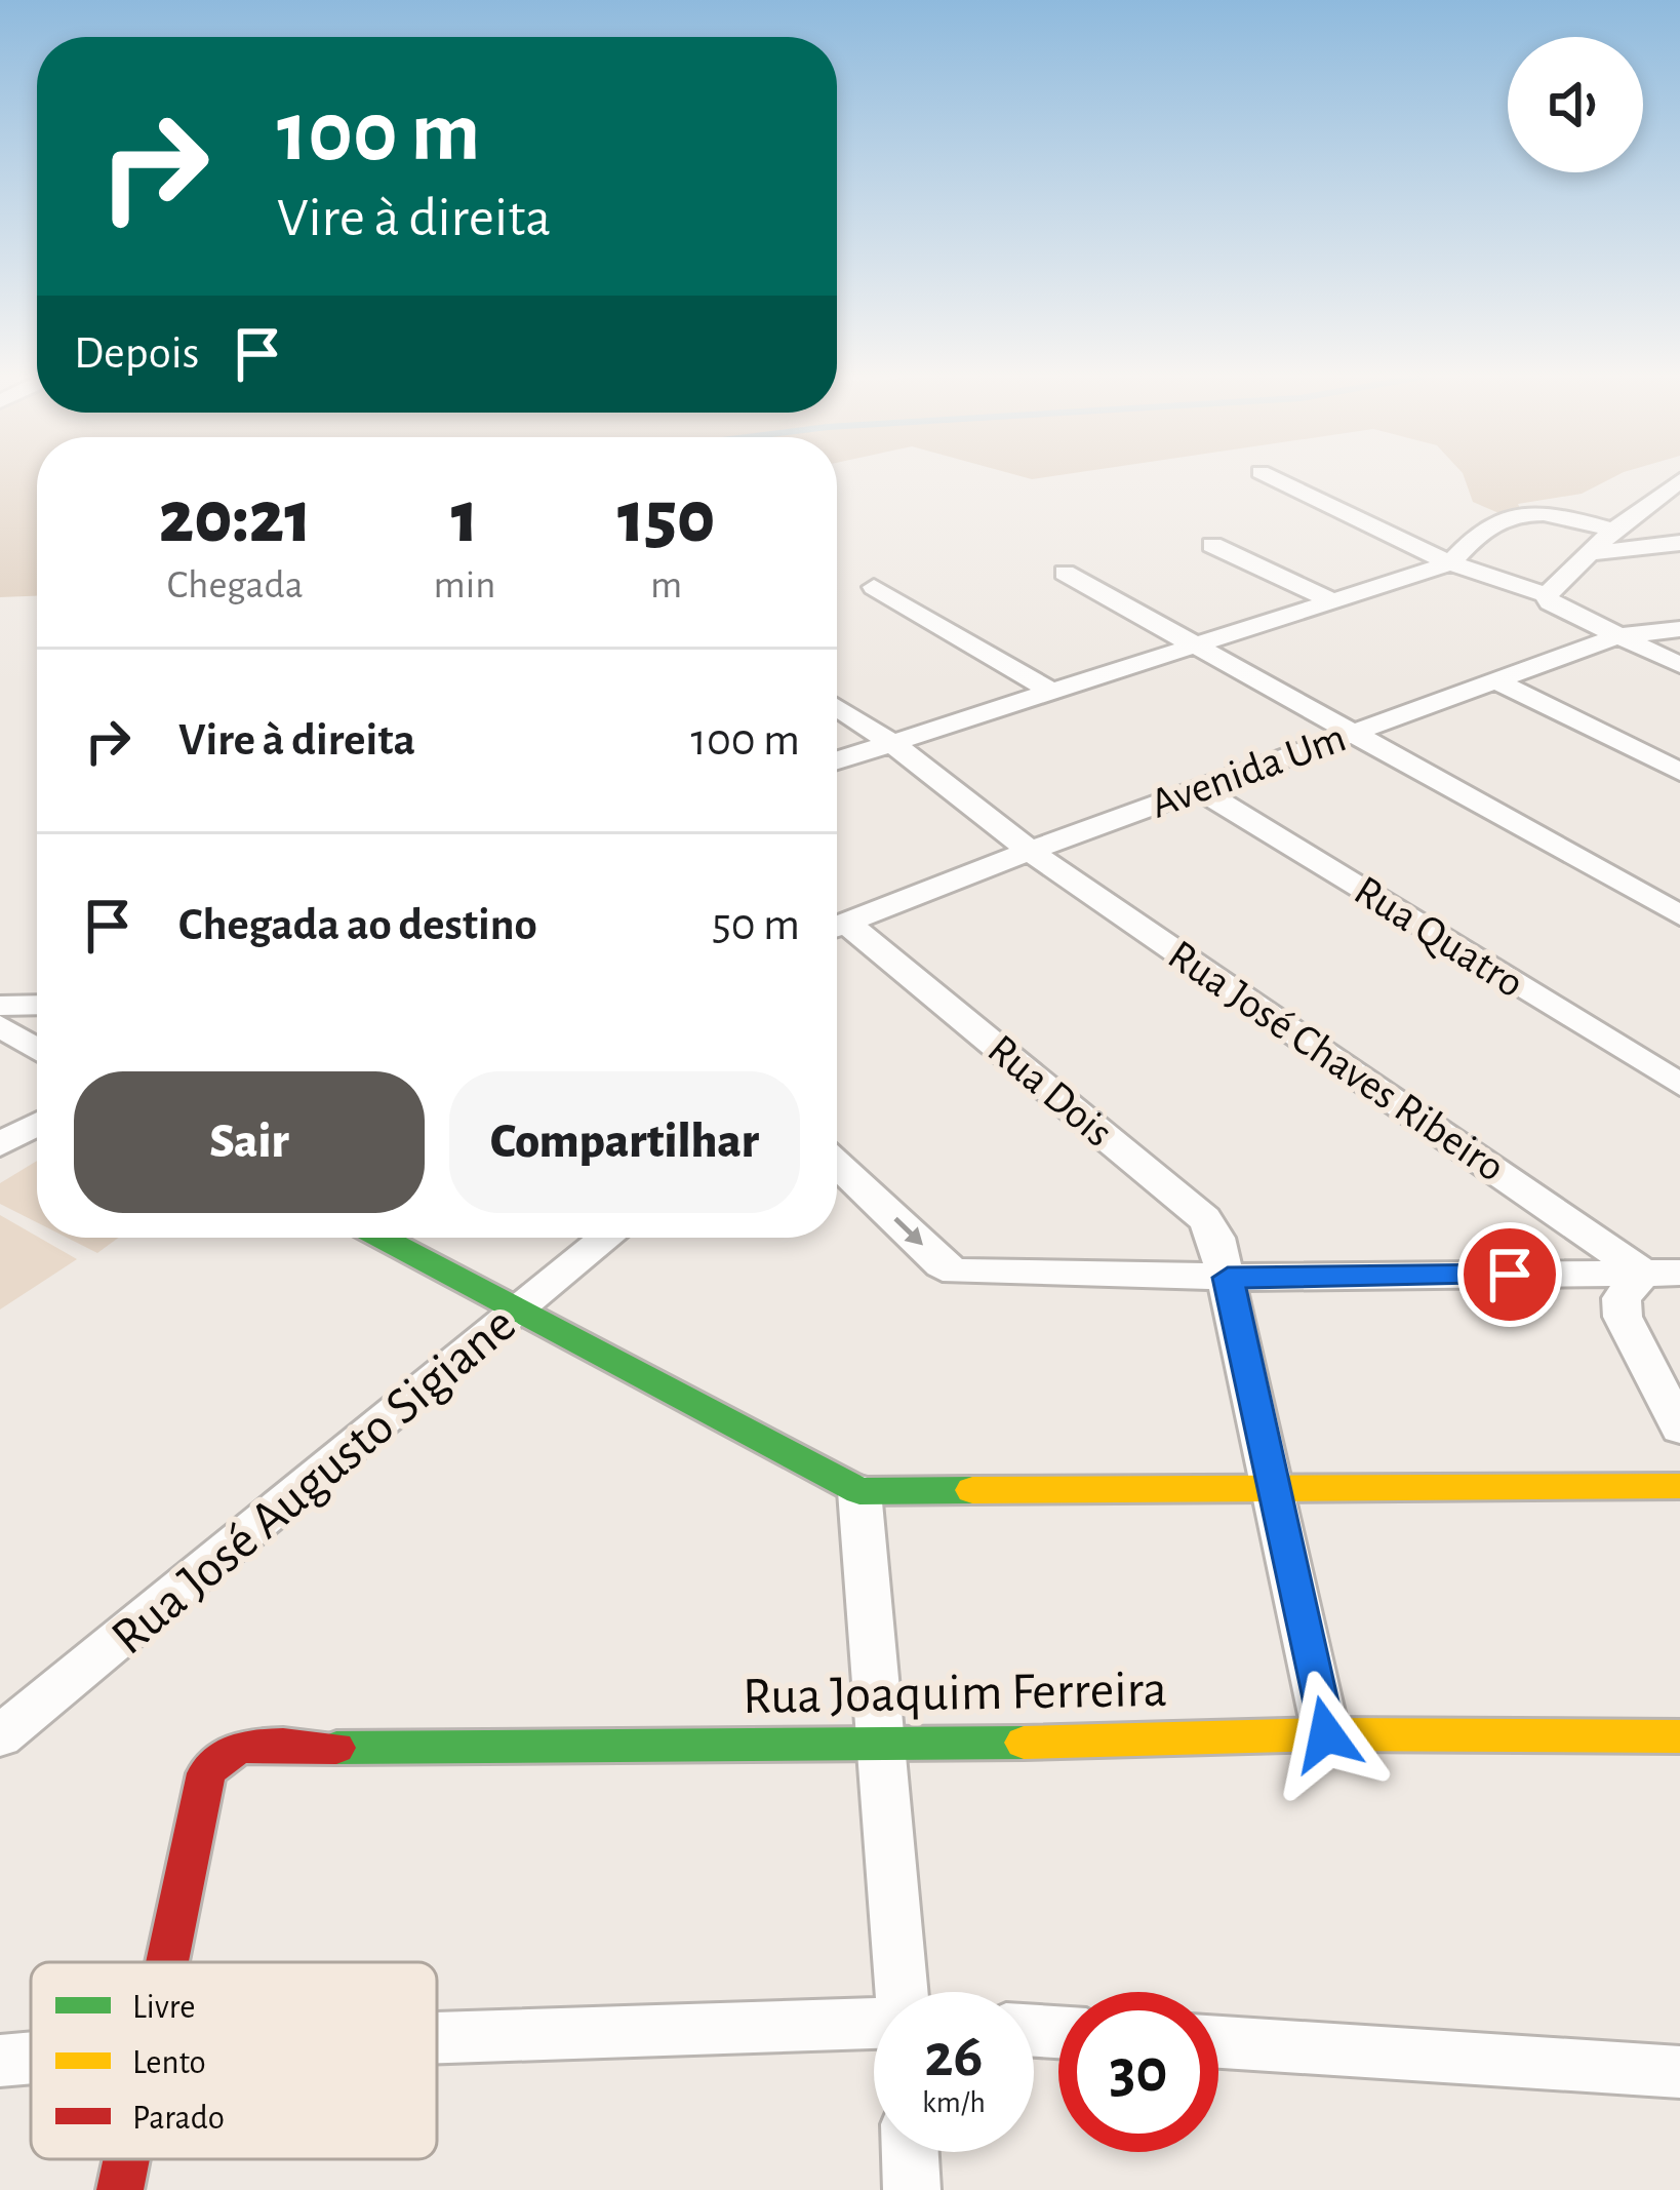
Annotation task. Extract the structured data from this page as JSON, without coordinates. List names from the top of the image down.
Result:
{
  "streets": {
    "street": [
      "Avenida Um",
      "Rua Quatro",
      "Rua José Chaves Ribeiro",
      "Rua Dois",
      "Rua José Augusto Sigiane",
      "Rua Joaquim Ferreira"
    ]
  },
  "crossings": [
    ["Avenida Um", "Rua Quatro"],
    ["Avenida Um", "Rua José Chaves Ribeiro"],
    ["Rua Dois", "Rua Joaquim Ferreira"]
  ],
  "legend": ["Livre", "Lento", "Parado"],
  "page": {
    "turn": ["100 m", "Vire à direita"],
    "then": "Depois",
    "eta": [
      "20:21",
      "Chegada",
      "1",
      "min",
      "150",
      "m"
    ],
    "list": [
      {
        "name": "Vire à direita",
        "value": "100 m"
      },
      {
        "name": "Chegada ao destino",
        "value": "50 m"
      }
    ],
    "buttons": ["Sair", "Compartilhar"],
    "speed": "26 km/h",
    "limit": "30"
  }
}
